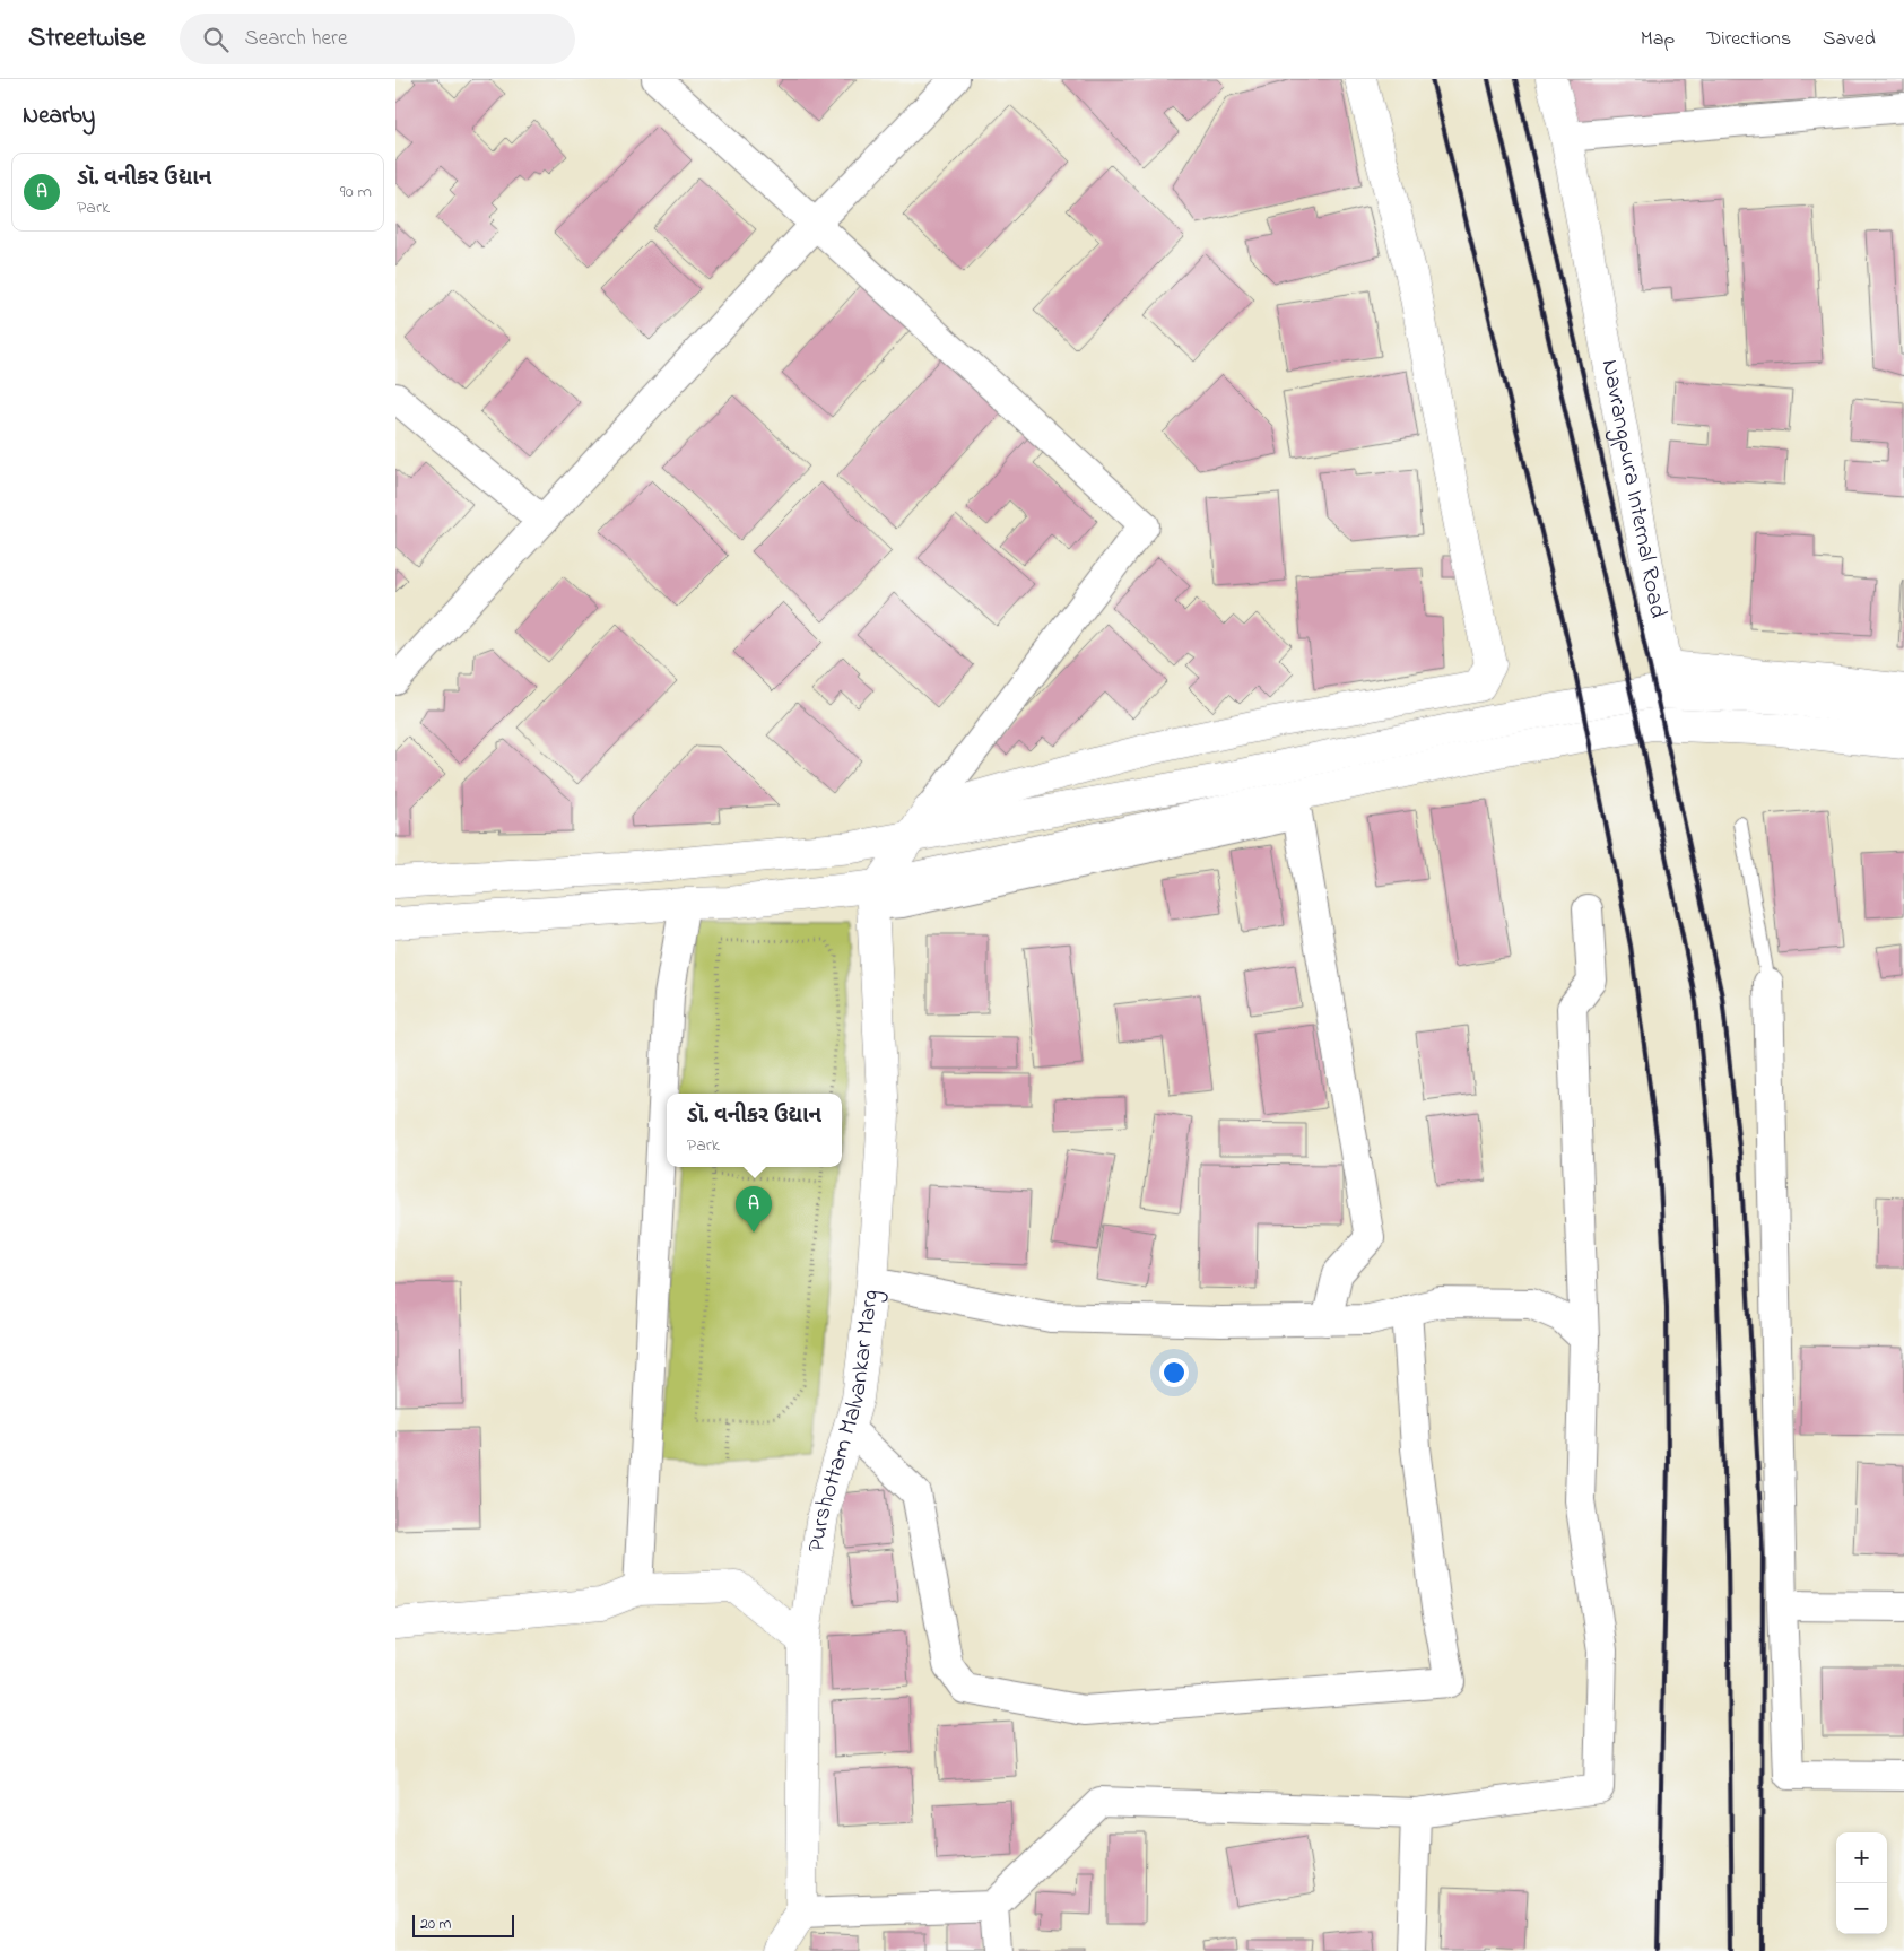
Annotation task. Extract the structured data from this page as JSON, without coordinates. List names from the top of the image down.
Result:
{
  "streets": {
    "street": ["Navrangpura Internal Road", "Purshottam Malvankar Marg"]
  },
  "scale_bar": "20 m",
  "page": {
    "header": "Streetwise",
    "search": "Search here",
    "nav": ["Map", "Directions", "Saved"],
    "heading": "Nearby",
    "list": [
      {
        "mark": "A",
        "name": "ડૉ. વનીકર ઉદ્યાન",
        "note": "Park",
        "value": "90 m"
      }
    ],
    "popup": ["ડૉ. વનીકર ઉદ્યાન", "Park"],
    "pins": "A",
    "map_buttons": ["+", "−"],
    "scale": "20 m"
  }
}
